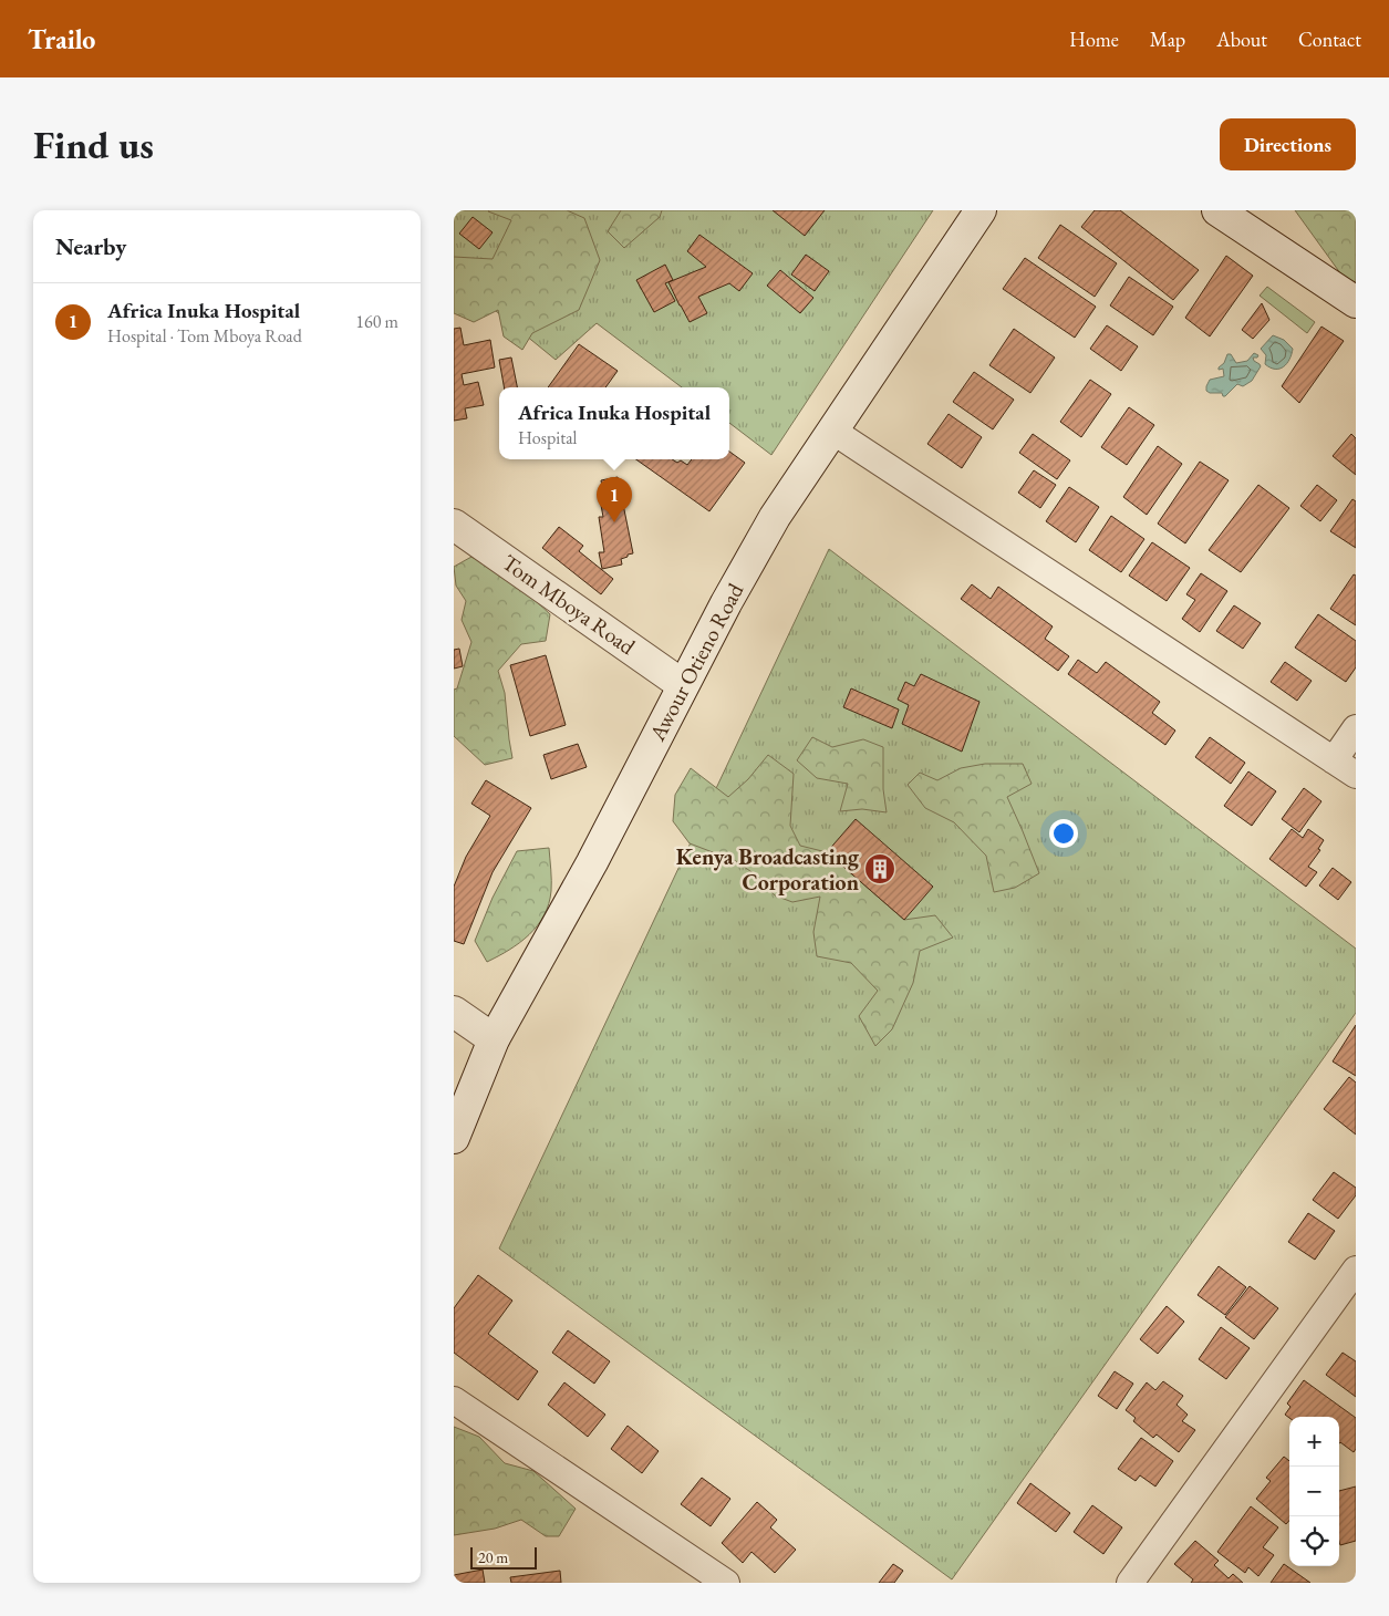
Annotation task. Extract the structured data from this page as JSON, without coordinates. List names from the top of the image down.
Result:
{
  "streets": {
    "main road": ["Tom Mboya Road", "Awour Otieno Road"]
  },
  "crossings": [
    ["Tom Mboya Road", "Awour Otieno Road"]
  ],
  "places": {
    "building": ["Kenya Broadcasting Corporation"]
  },
  "scale_bar": "20 m",
  "page": {
    "header": "Trailo",
    "nav": [
      "Home",
      "Map",
      "About",
      "Contact"
    ],
    "buttons": "Directions",
    "title": "Find us",
    "heading": "Nearby",
    "list": [
      {
        "mark": "1",
        "name": "Africa Inuka Hospital",
        "note": "Hospital · Tom Mboya Road",
        "value": "160 m"
      }
    ],
    "popup": ["Africa Inuka Hospital", "Hospital"],
    "pins": "1",
    "map_buttons": ["+", "−"],
    "scale": "20 m"
  }
}
